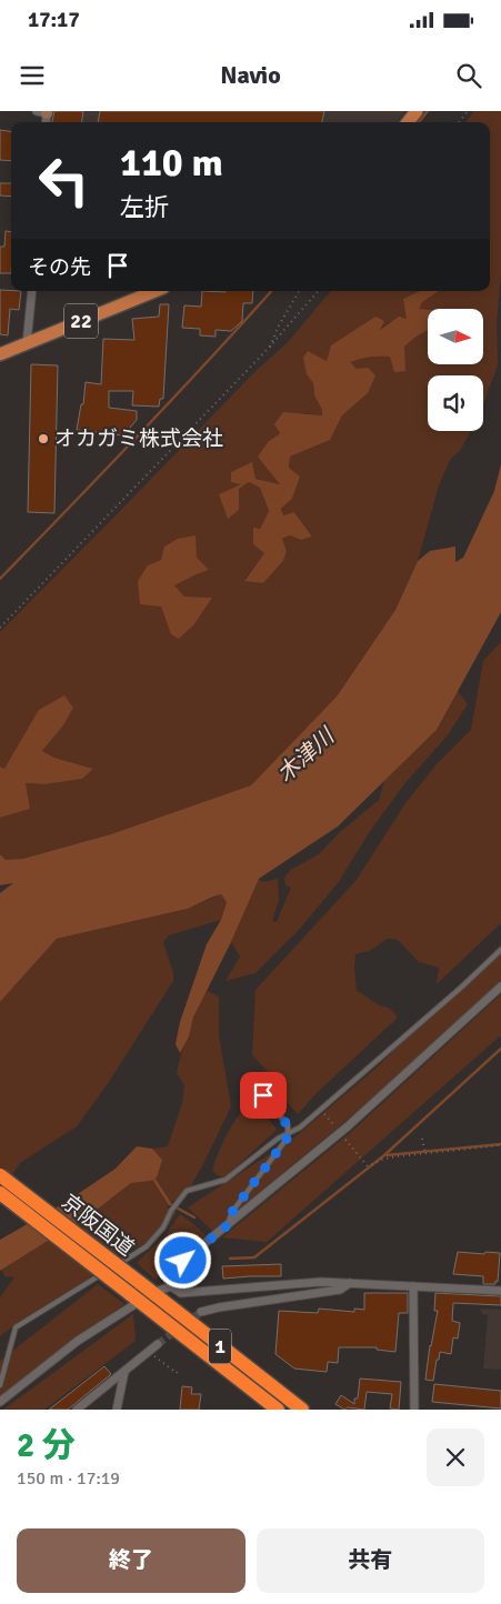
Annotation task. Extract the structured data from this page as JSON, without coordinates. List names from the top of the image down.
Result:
{
  "streets": {
    "highway": ["京阪国道", "1"],
    "main road": ["22"]
  },
  "water": ["木津川"],
  "places": ["オカガミ株式会社"],
  "north": "right",
  "page": {
    "status": "17:17",
    "header": "Navio",
    "turn": ["110 m", "左折"],
    "then": "その先",
    "heading": ["2 分", "150 m · 17:19"],
    "buttons": ["終了", "共有"]
  }
}
